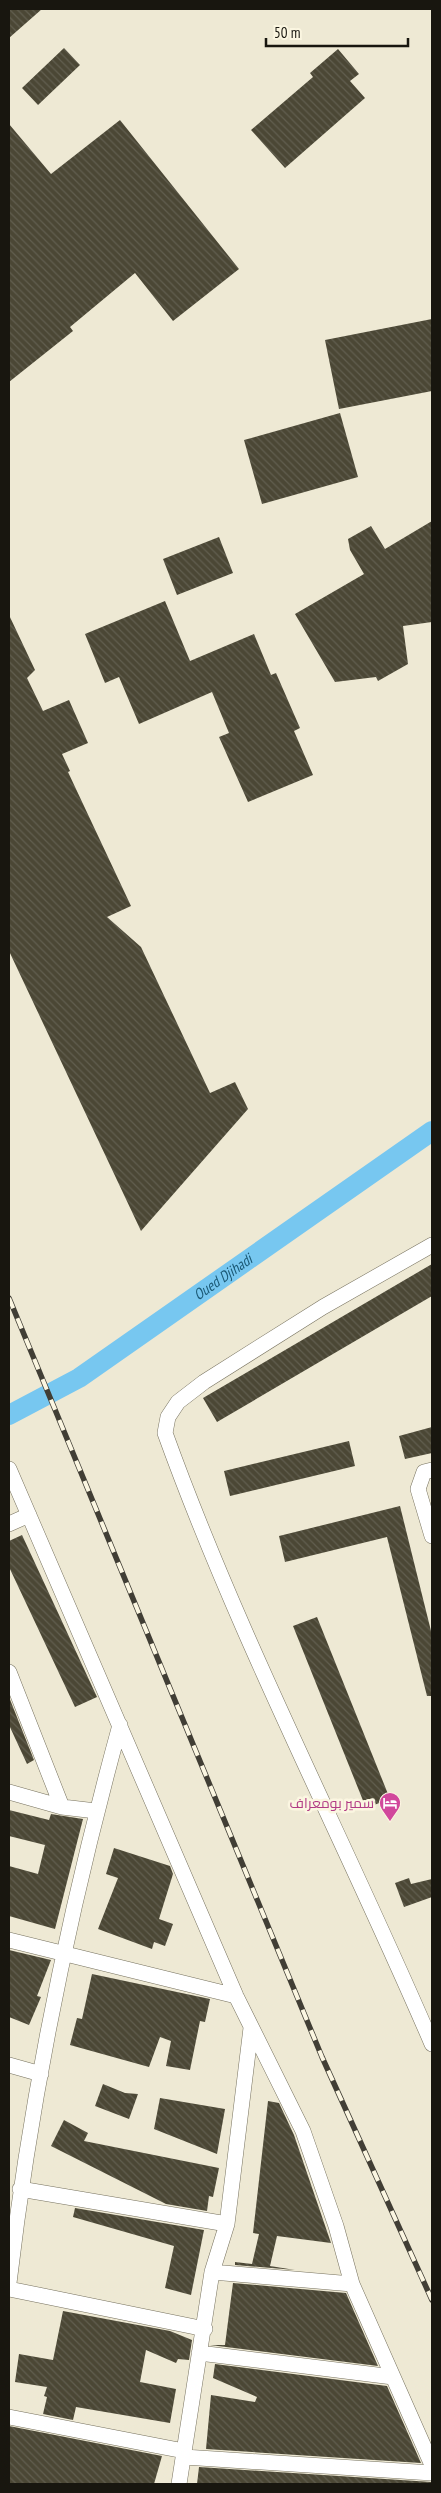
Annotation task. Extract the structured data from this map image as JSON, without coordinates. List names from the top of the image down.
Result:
{
  "water": ["Oued Djihadi"],
  "places": {
    "hotel": ["سمير بومعراف"]
  },
  "scale_bar": "50 m"
}
